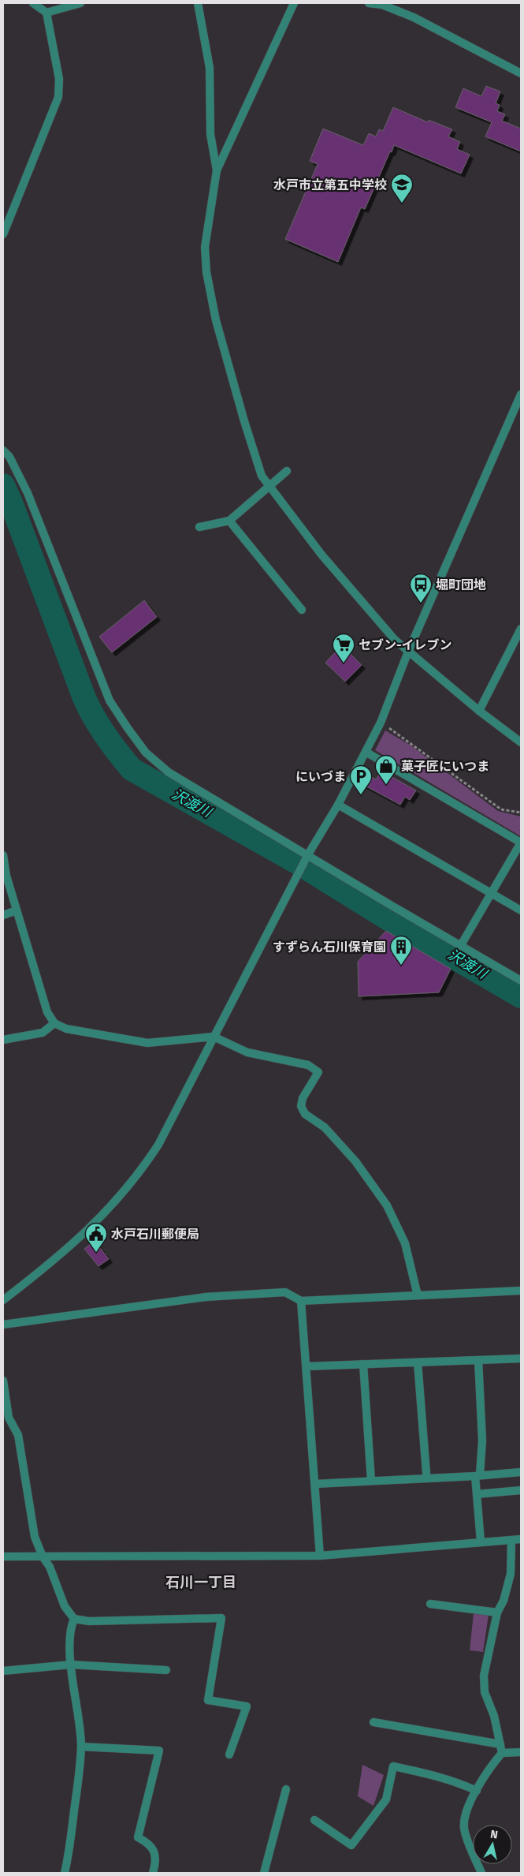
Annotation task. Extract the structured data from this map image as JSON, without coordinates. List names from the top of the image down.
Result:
{
  "districts": ["石川一丁目"],
  "water": ["沢渡川"],
  "places": {
    "school or university": ["水戸市立第五中学校"],
    "bus stop": ["堀町団地"],
    "supermarket": ["セブン-イレブン"],
    "shop": ["菓子匠にいつま"],
    "parking": ["にいづま"],
    "building": ["すずらん石川保育園"],
    "public building": ["水戸石川郵便局"]
  },
  "north": "top"
}
